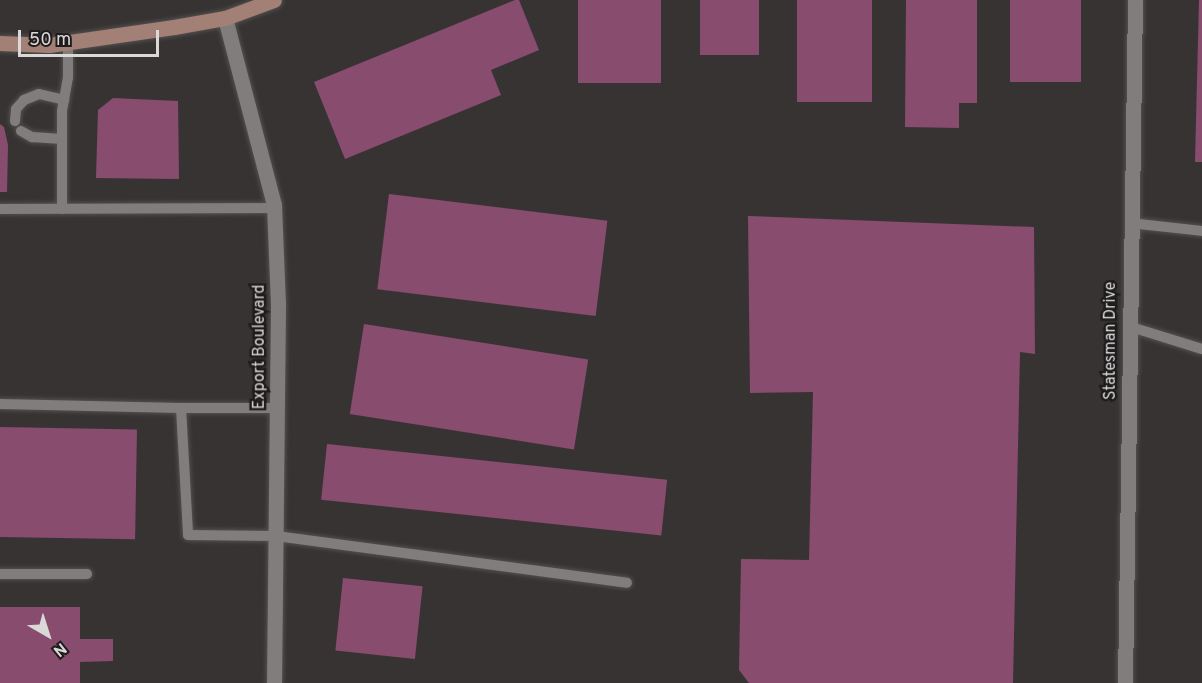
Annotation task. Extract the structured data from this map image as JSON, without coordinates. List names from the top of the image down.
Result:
{
  "streets": {
    "street": ["Statesman Drive", "Export Boulevard"]
  },
  "scale_bar": "50 m",
  "north": "bottom right"
}
